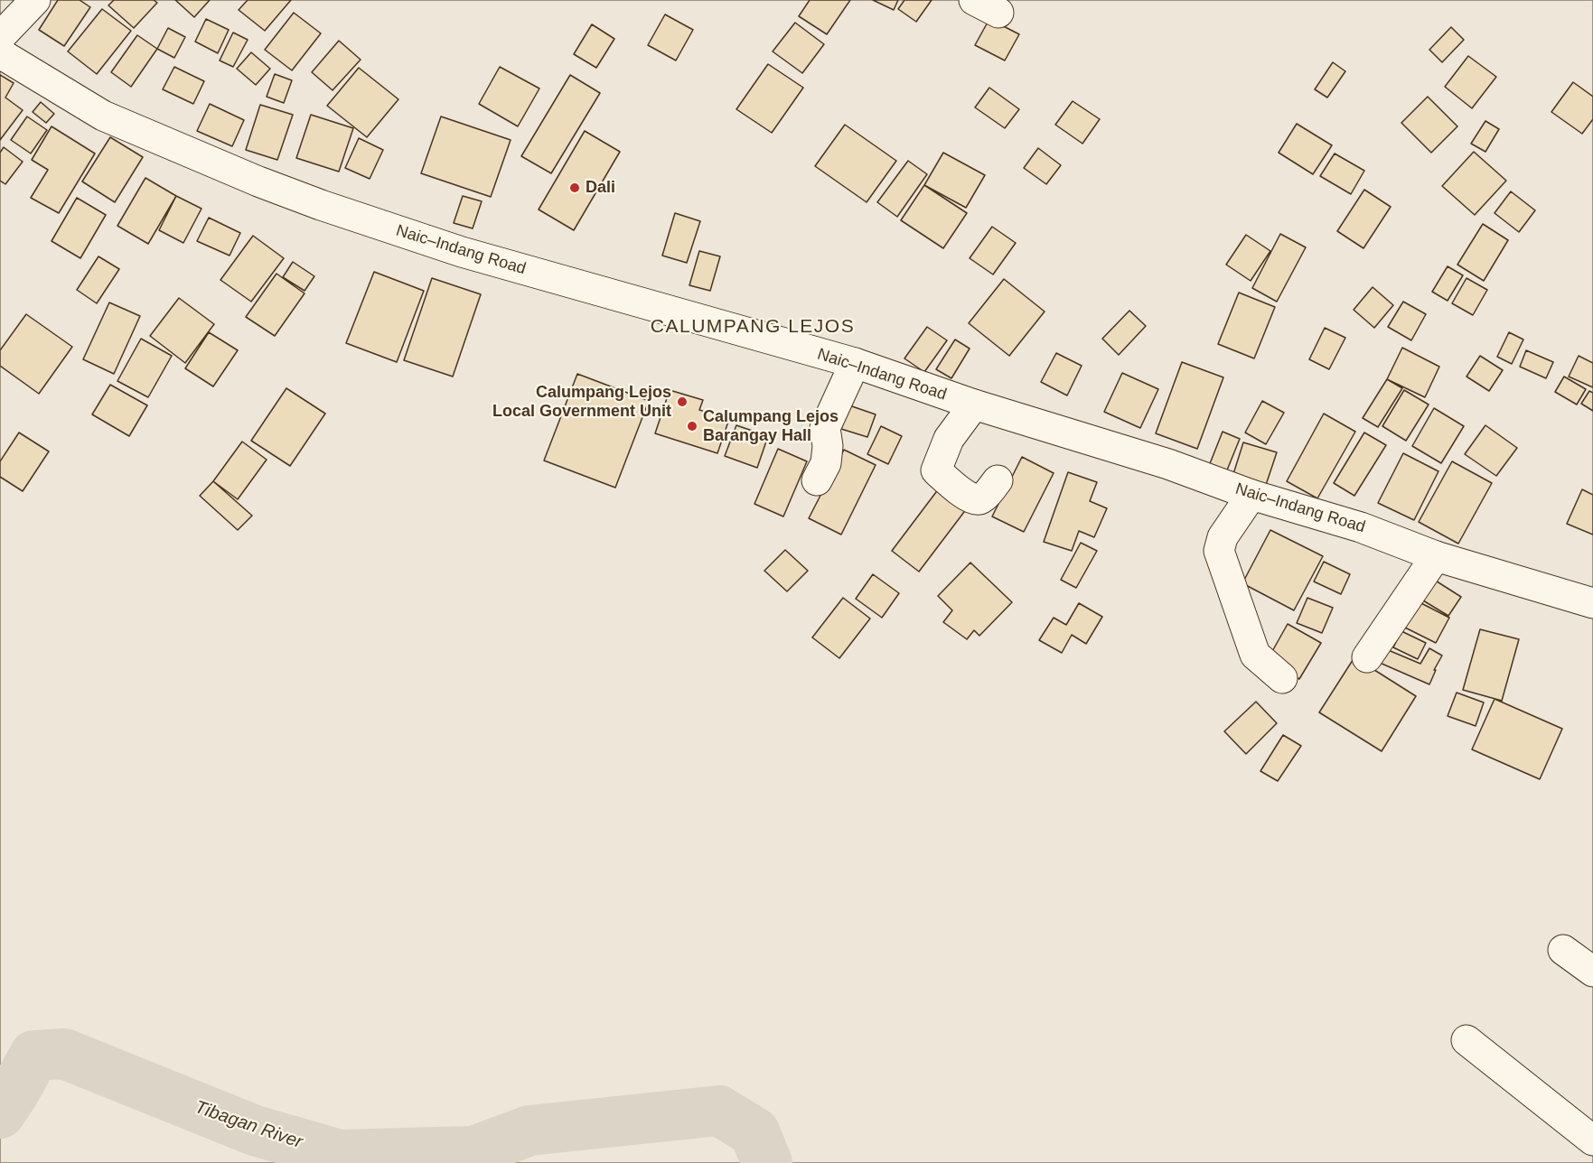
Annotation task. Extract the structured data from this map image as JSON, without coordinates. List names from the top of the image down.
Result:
{
  "streets": {
    "main road": ["Naic–Indang Road"]
  },
  "districts": ["CALUMPANG LEJOS"],
  "water": ["Tibagan River"],
  "places": ["Dali", "Calumpang Lejos Local Government Unit", "Calumpang Lejos Barangay Hall"]
}
